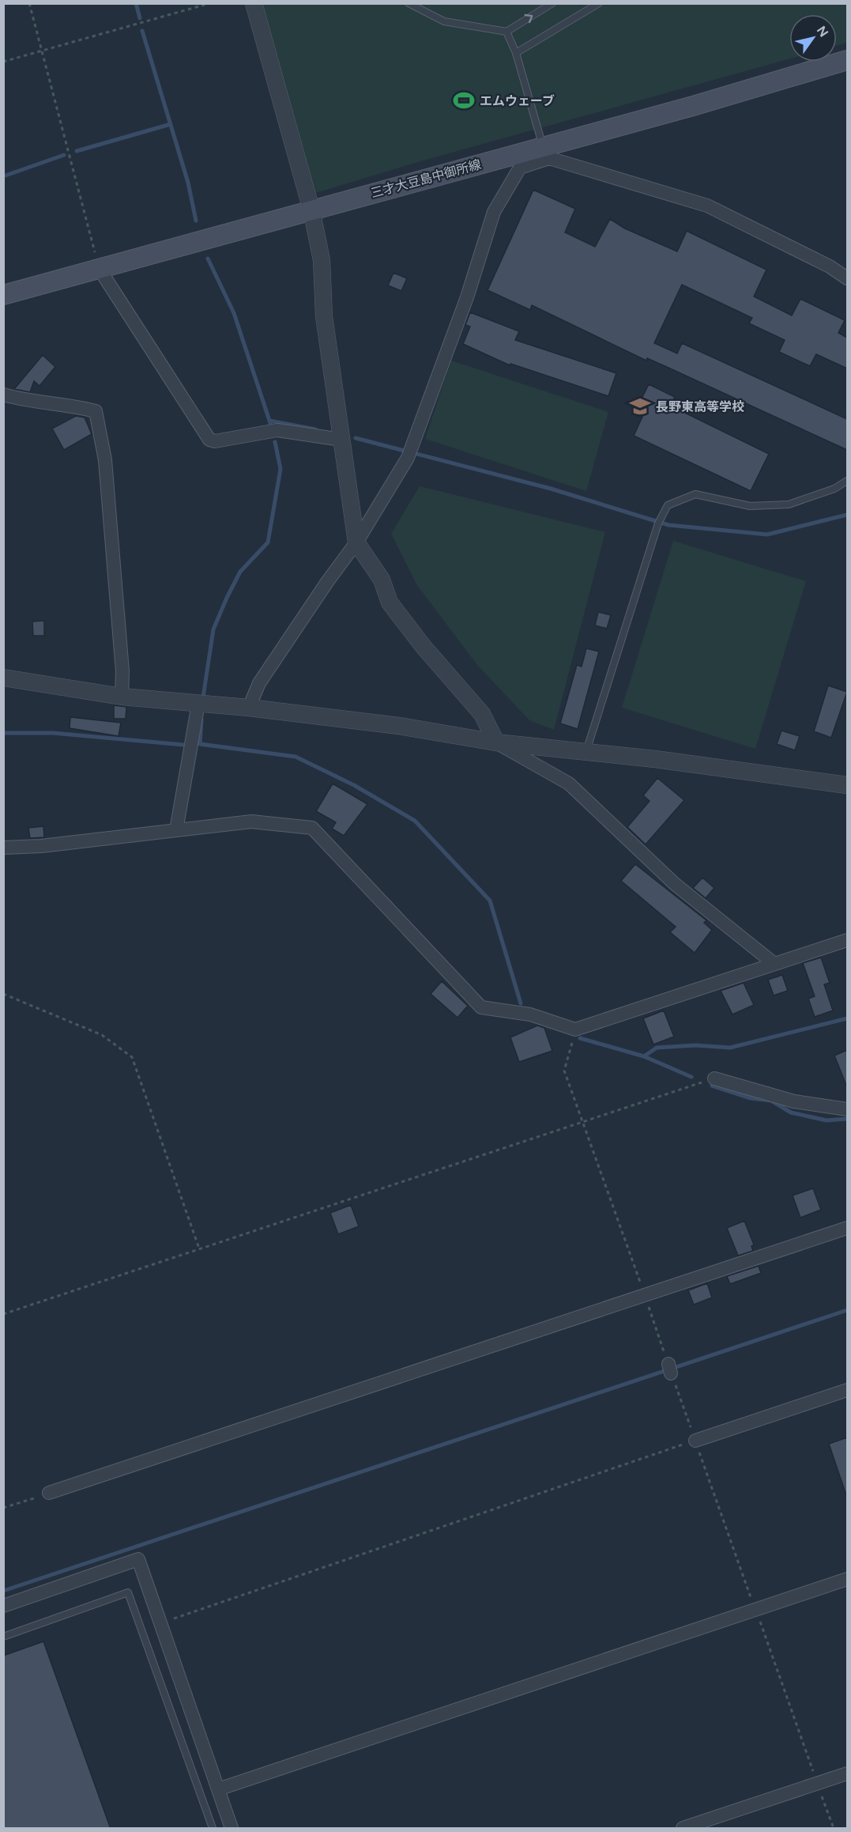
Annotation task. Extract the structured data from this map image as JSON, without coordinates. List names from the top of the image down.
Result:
{
  "streets": {
    "main road": ["三才大豆島中御所線"]
  },
  "places": {
    "sports": ["エムウェーブ"],
    "school or university": ["長野東高等学校"]
  },
  "north": "top right"
}
